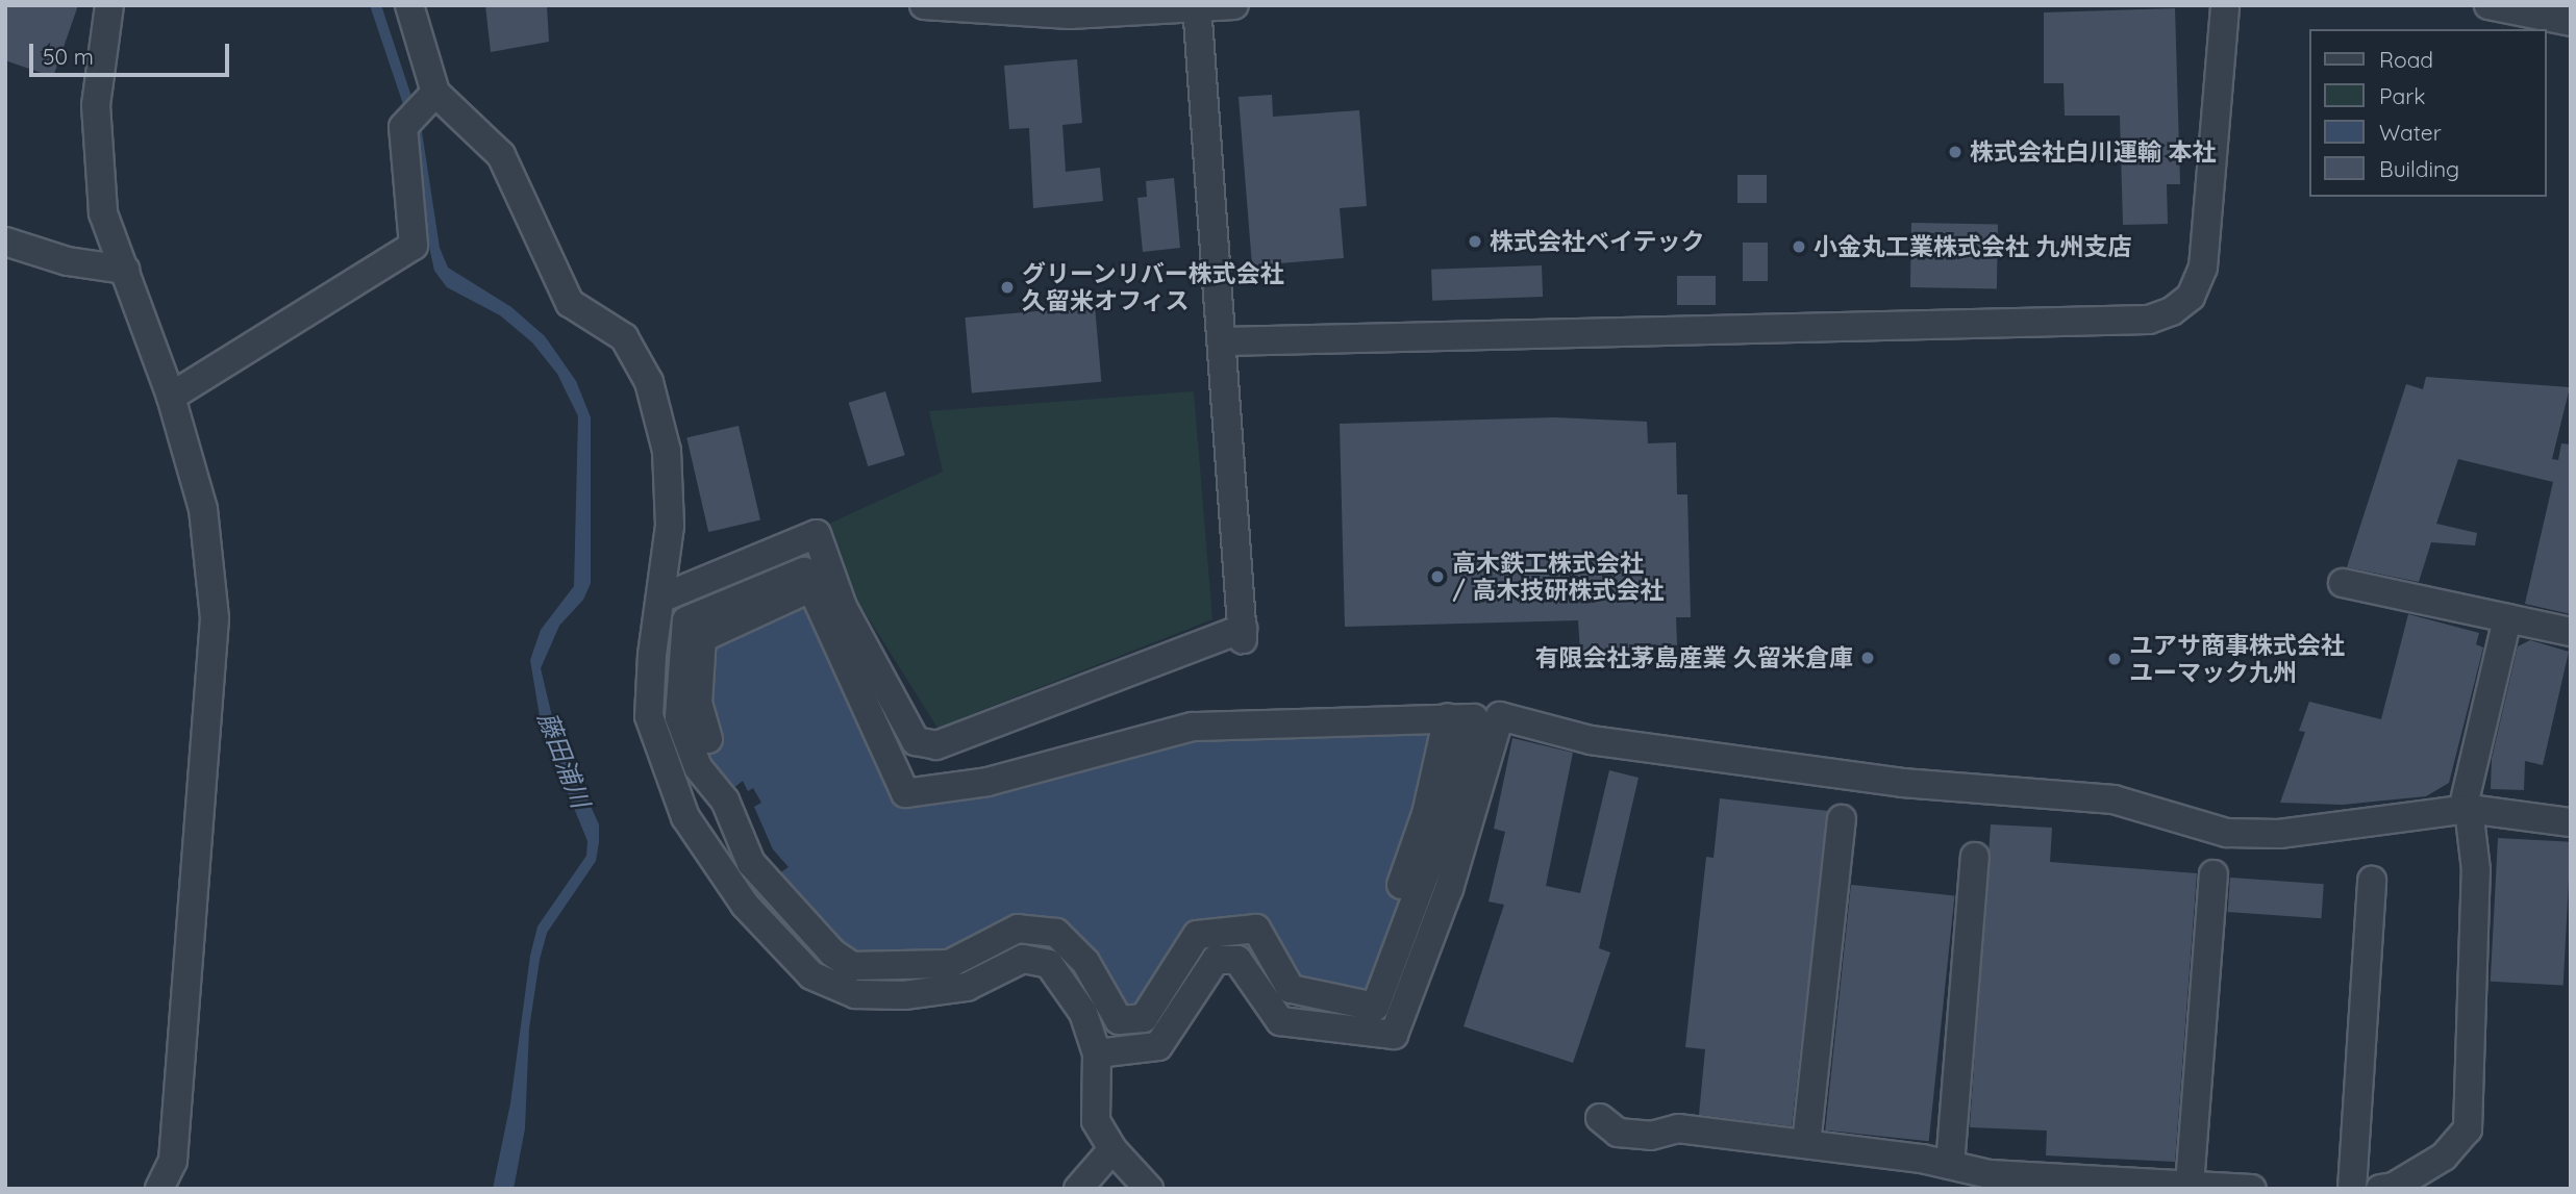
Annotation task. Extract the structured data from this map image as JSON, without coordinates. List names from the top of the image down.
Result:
{
  "water": ["藤田浦川"],
  "places": [
    "株式会社白川運輸 本社",
    "株式会社ベイテック",
    "小金丸工業株式会社 九州支店",
    "グリーンリバー株式会社 久留米オフィス",
    "高木鉄工株式会社 / 高木技研株式会社",
    "有限会社茅島産業 久留米倉庫",
    "ユアサ商事株式会社 ユーマック九州"
  ],
  "legend": [
    "Road",
    "Park",
    "Water",
    "Building"
  ],
  "scale_bar": "50 m"
}
